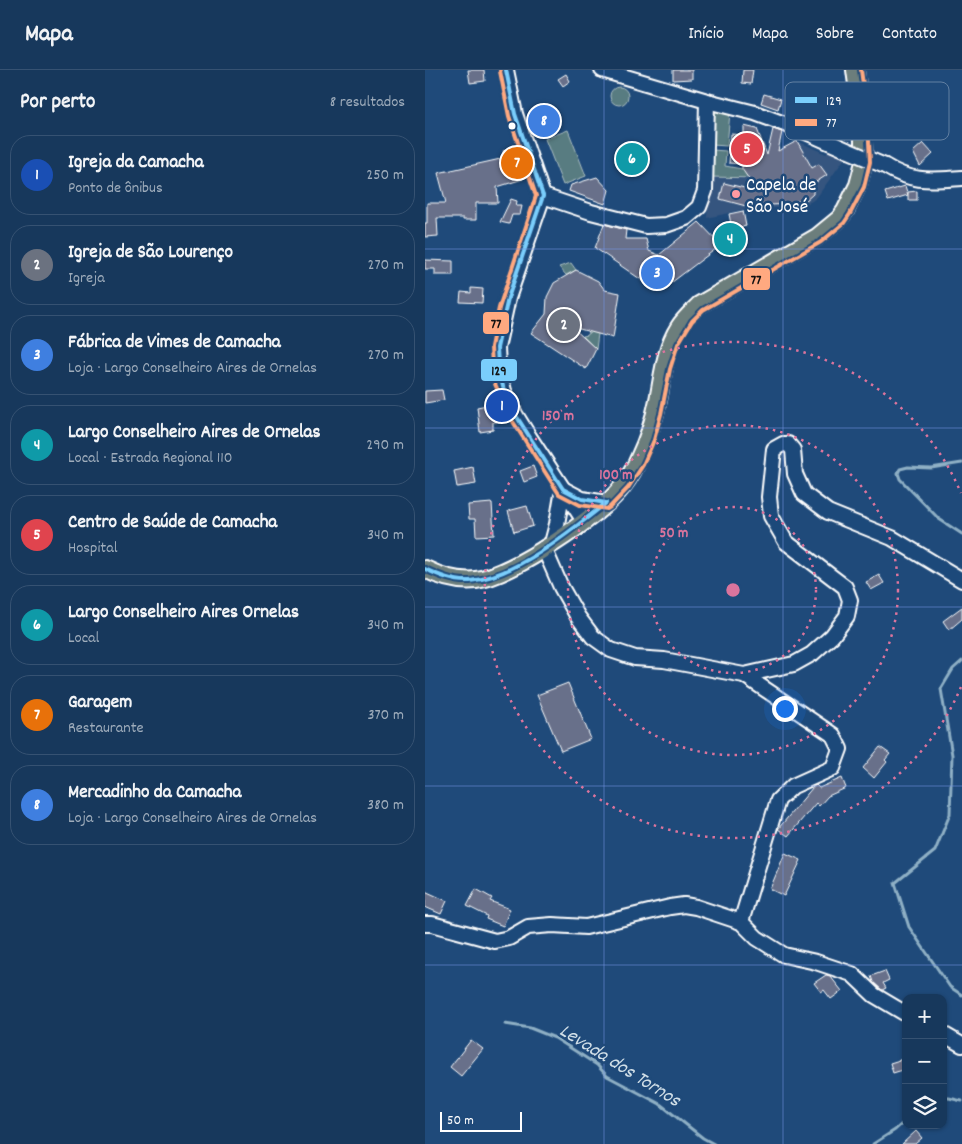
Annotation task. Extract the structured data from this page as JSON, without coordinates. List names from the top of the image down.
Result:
{
  "water": ["Levada dos Tornos"],
  "places": ["Capela de São José"],
  "lines": ["transit line 129", "transit line 77"],
  "legend": ["129", "77"],
  "scale_bar": "50 m",
  "page": {
    "header": "Mapa",
    "nav": [
      "Início",
      "Mapa",
      "Sobre",
      "Contato"
    ],
    "heading": ["Por perto", "8 resultados"],
    "pins": [
      "8",
      "5",
      "6",
      "7",
      "4",
      "3",
      "2",
      "1"
    ],
    "list": [
      {
        "mark": "1",
        "name": "Igreja da Camacha",
        "note": "Ponto de ônibus",
        "value": "250 m"
      },
      {
        "mark": "2",
        "name": "Igreja de São Lourenço",
        "note": "Igreja",
        "value": "270 m"
      },
      {
        "mark": "3",
        "name": "Fábrica de Vimes de Camacha",
        "note": "Loja · Largo Conselheiro Aires de Ornelas",
        "value": "270 m"
      },
      {
        "mark": "4",
        "name": "Largo Conselheiro Aires de Ornelas",
        "note": "Local · Estrada Regional 110",
        "value": "290 m"
      },
      {
        "mark": "5",
        "name": "Centro de Saúde de Camacha",
        "note": "Hospital",
        "value": "340 m"
      },
      {
        "mark": "6",
        "name": "Largo Conselheiro Aires Ornelas",
        "note": "Local",
        "value": "340 m"
      },
      {
        "mark": "7",
        "name": "Garagem",
        "note": "Restaurante",
        "value": "370 m"
      },
      {
        "mark": "8",
        "name": "Mercadinho da Camacha",
        "note": "Loja · Largo Conselheiro Aires de Ornelas",
        "value": "380 m"
      }
    ],
    "map_buttons": ["+", "−"],
    "scale": "50 m"
  },
  "rings": ["150 m", "100 m", "50 m"]
}
